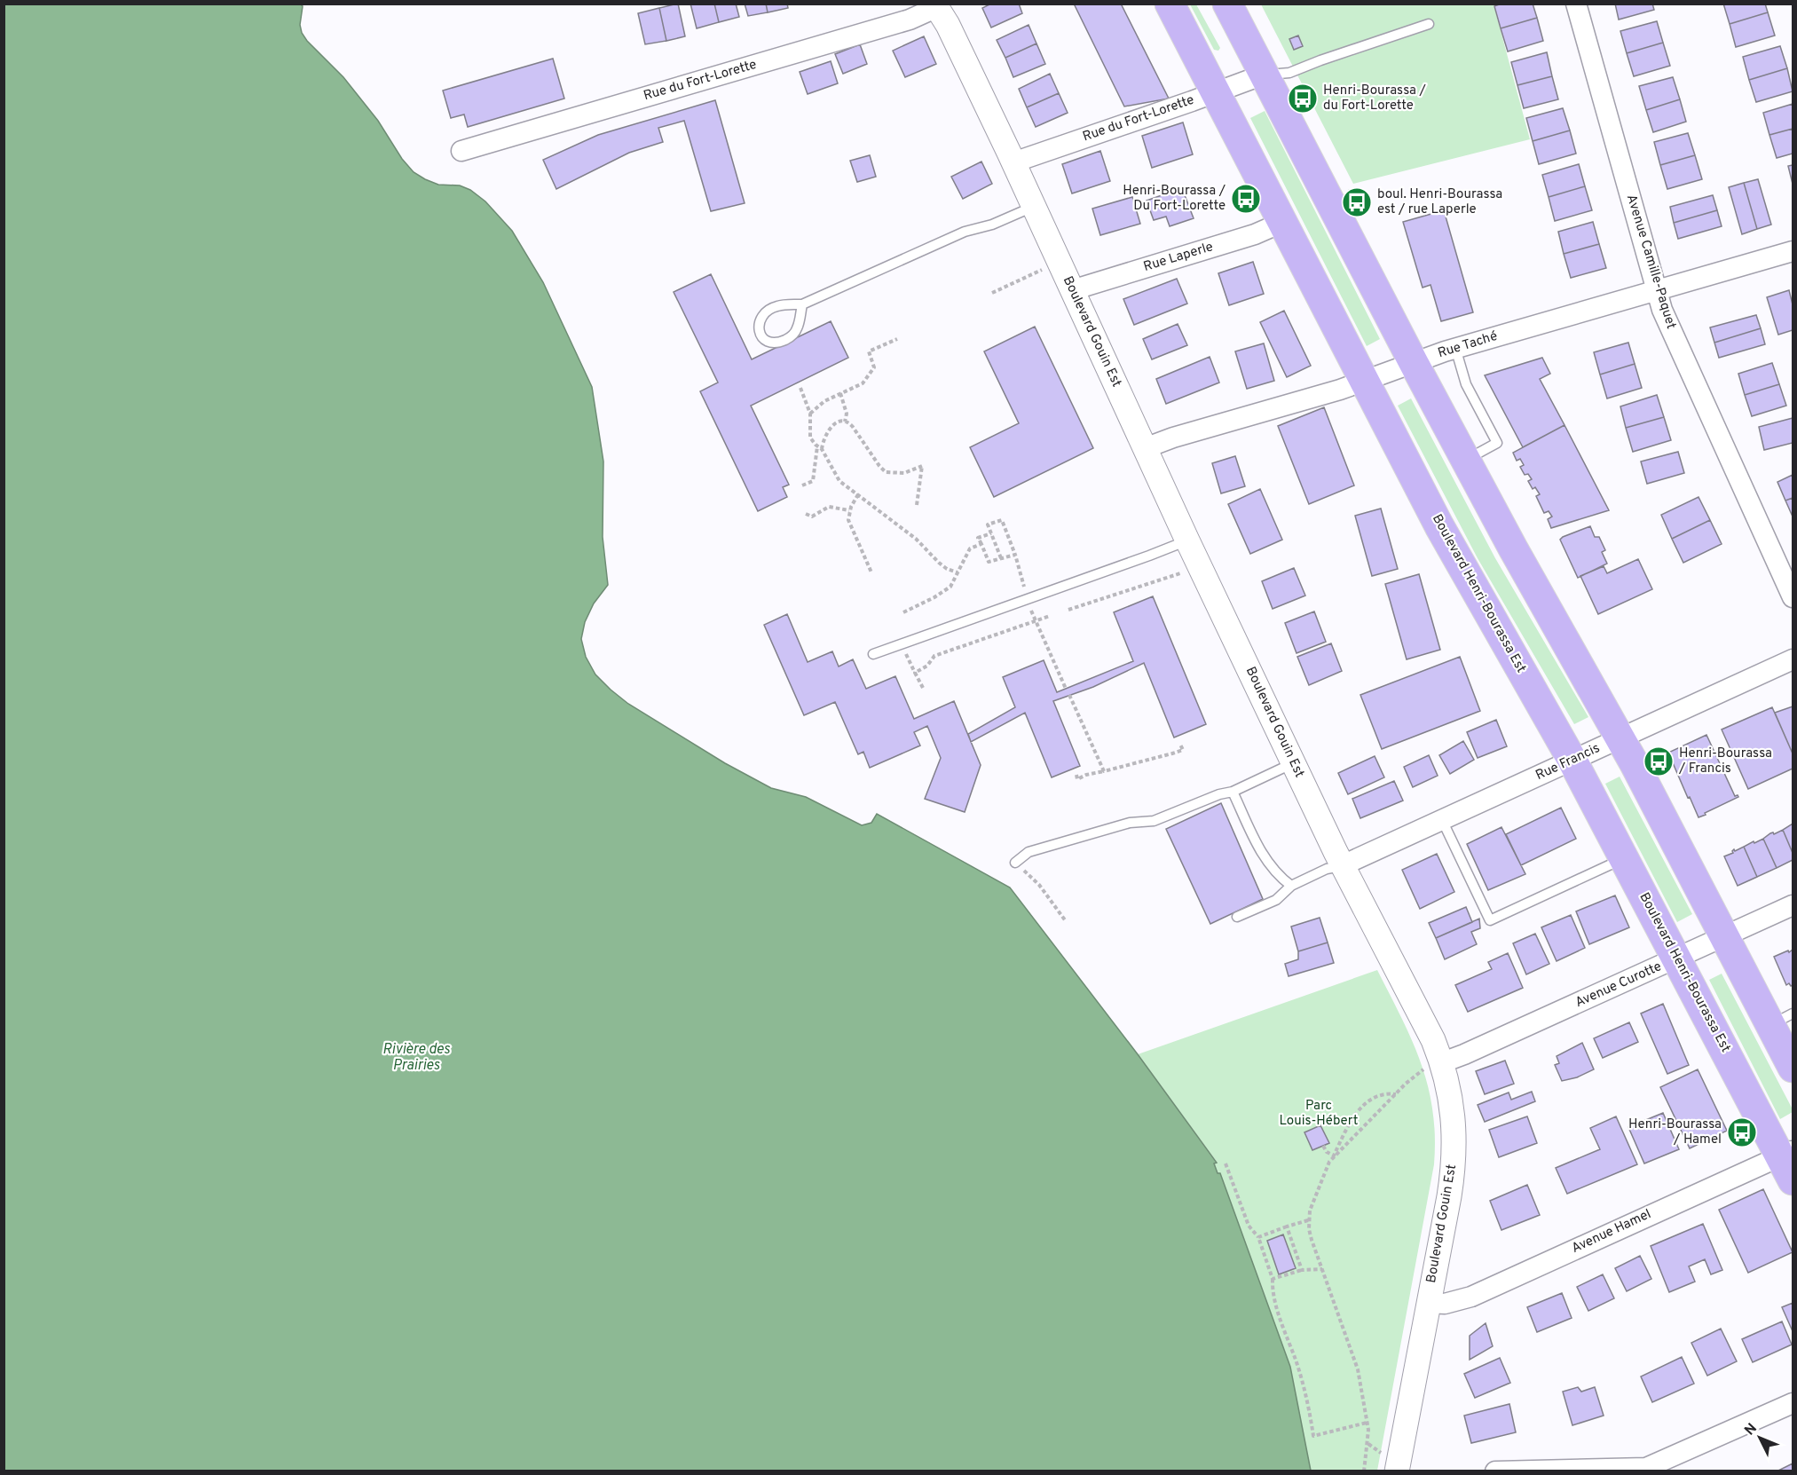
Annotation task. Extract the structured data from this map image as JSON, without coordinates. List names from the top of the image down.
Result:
{
  "streets": {
    "main road": ["Boulevard Henri-Bourassa Est"],
    "street": [
      "Rue du Fort-Lorette",
      "Rue Laperle",
      "Avenue Camille-Paquet",
      "Boulevard Gouin Est",
      "Rue Taché",
      "Rue Francis",
      "Avenue Curotte",
      "Avenue Hamel"
    ]
  },
  "crossings": [
    ["Rue du Fort-Lorette", "Boulevard Gouin Est"],
    ["Rue du Fort-Lorette", "Boulevard Henri-Bourassa Est"],
    ["Rue Laperle", "Boulevard Gouin Est"],
    ["Rue Laperle", "Boulevard Henri-Bourassa Est"],
    ["Avenue Camille-Paquet", "Rue Taché"],
    ["Boulevard Gouin Est", "Rue Taché"],
    ["Boulevard Gouin Est", "Rue Francis"],
    ["Boulevard Gouin Est", "Avenue Curotte"],
    ["Boulevard Gouin Est", "Avenue Hamel"],
    ["Rue Taché", "Boulevard Henri-Bourassa Est"],
    ["Boulevard Henri-Bourassa Est", "Rue Francis"],
    ["Boulevard Henri-Bourassa Est", "Avenue Curotte"],
    ["Boulevard Henri-Bourassa Est", "Avenue Hamel"]
  ],
  "water": ["Rivière des Prairies"],
  "parks": ["Parc Louis-Hébert"],
  "places": {
    "bus stop": [
      "Henri-Bourassa / du Fort-Lorette",
      "Henri-Bourassa / Du Fort-Lorette",
      "boul. Henri-Bourassa est / rue Laperle",
      "Henri-Bourassa / Francis",
      "Henri-Bourassa / Hamel"
    ]
  },
  "north": "top left"
}
